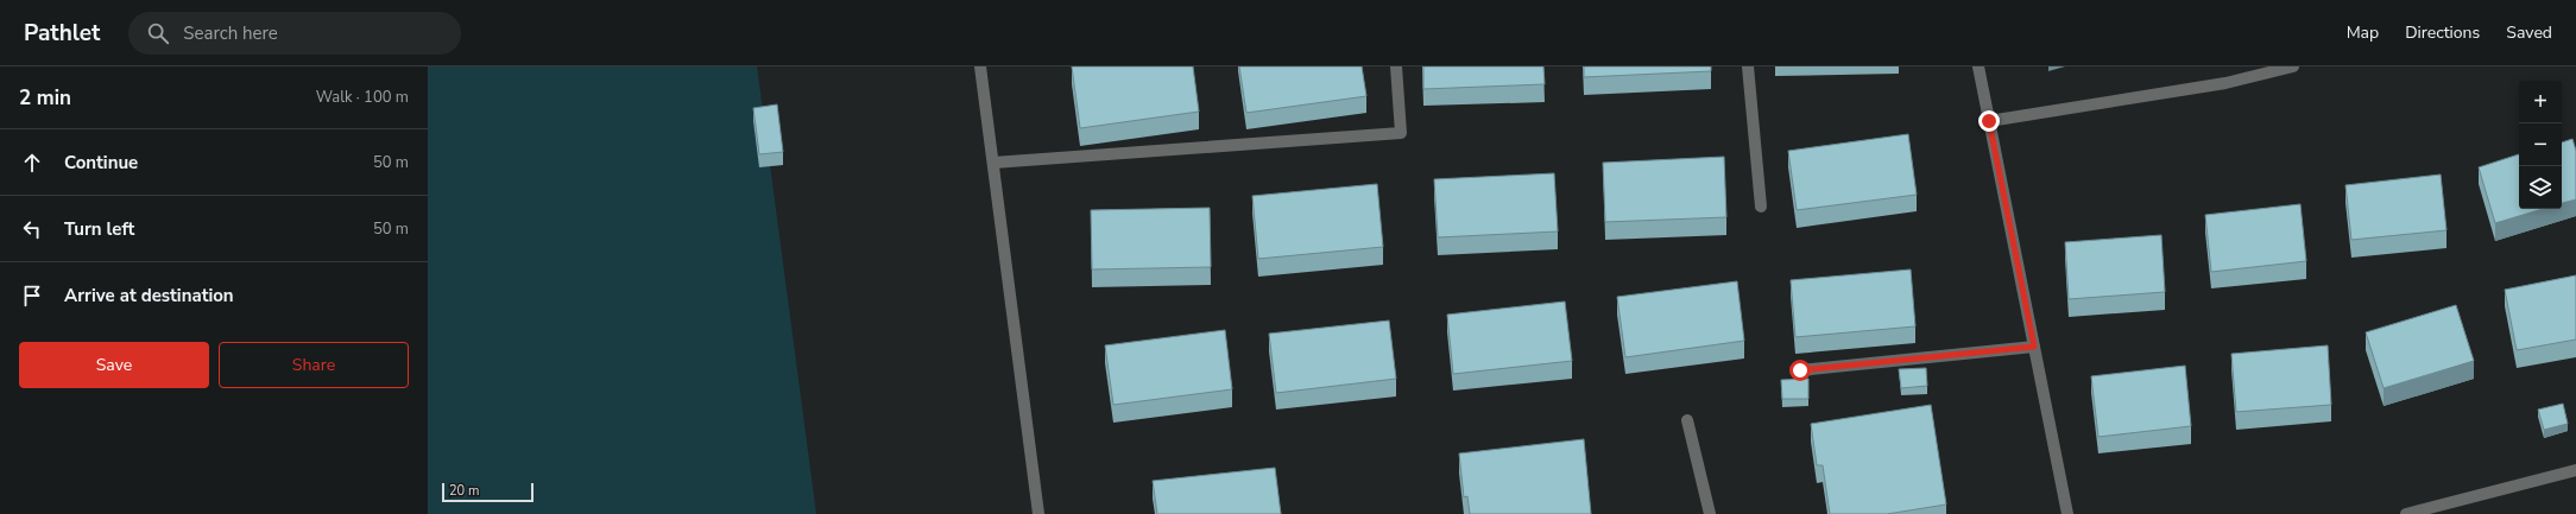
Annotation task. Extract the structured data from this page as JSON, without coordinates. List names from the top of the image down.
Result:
{
  "scale_bar": "20 m",
  "page": {
    "header": "Pathlet",
    "search": "Search here",
    "nav": ["Map", "Directions", "Saved"],
    "heading": ["2 min", "Walk · 100 m"],
    "map_buttons": ["+", "−"],
    "list": [
      ["Continue", "50 m"],
      ["Turn left", "50 m"],
      "Arrive at destination"
    ],
    "buttons": ["Save", "Share"],
    "scale": "20 m"
  }
}
